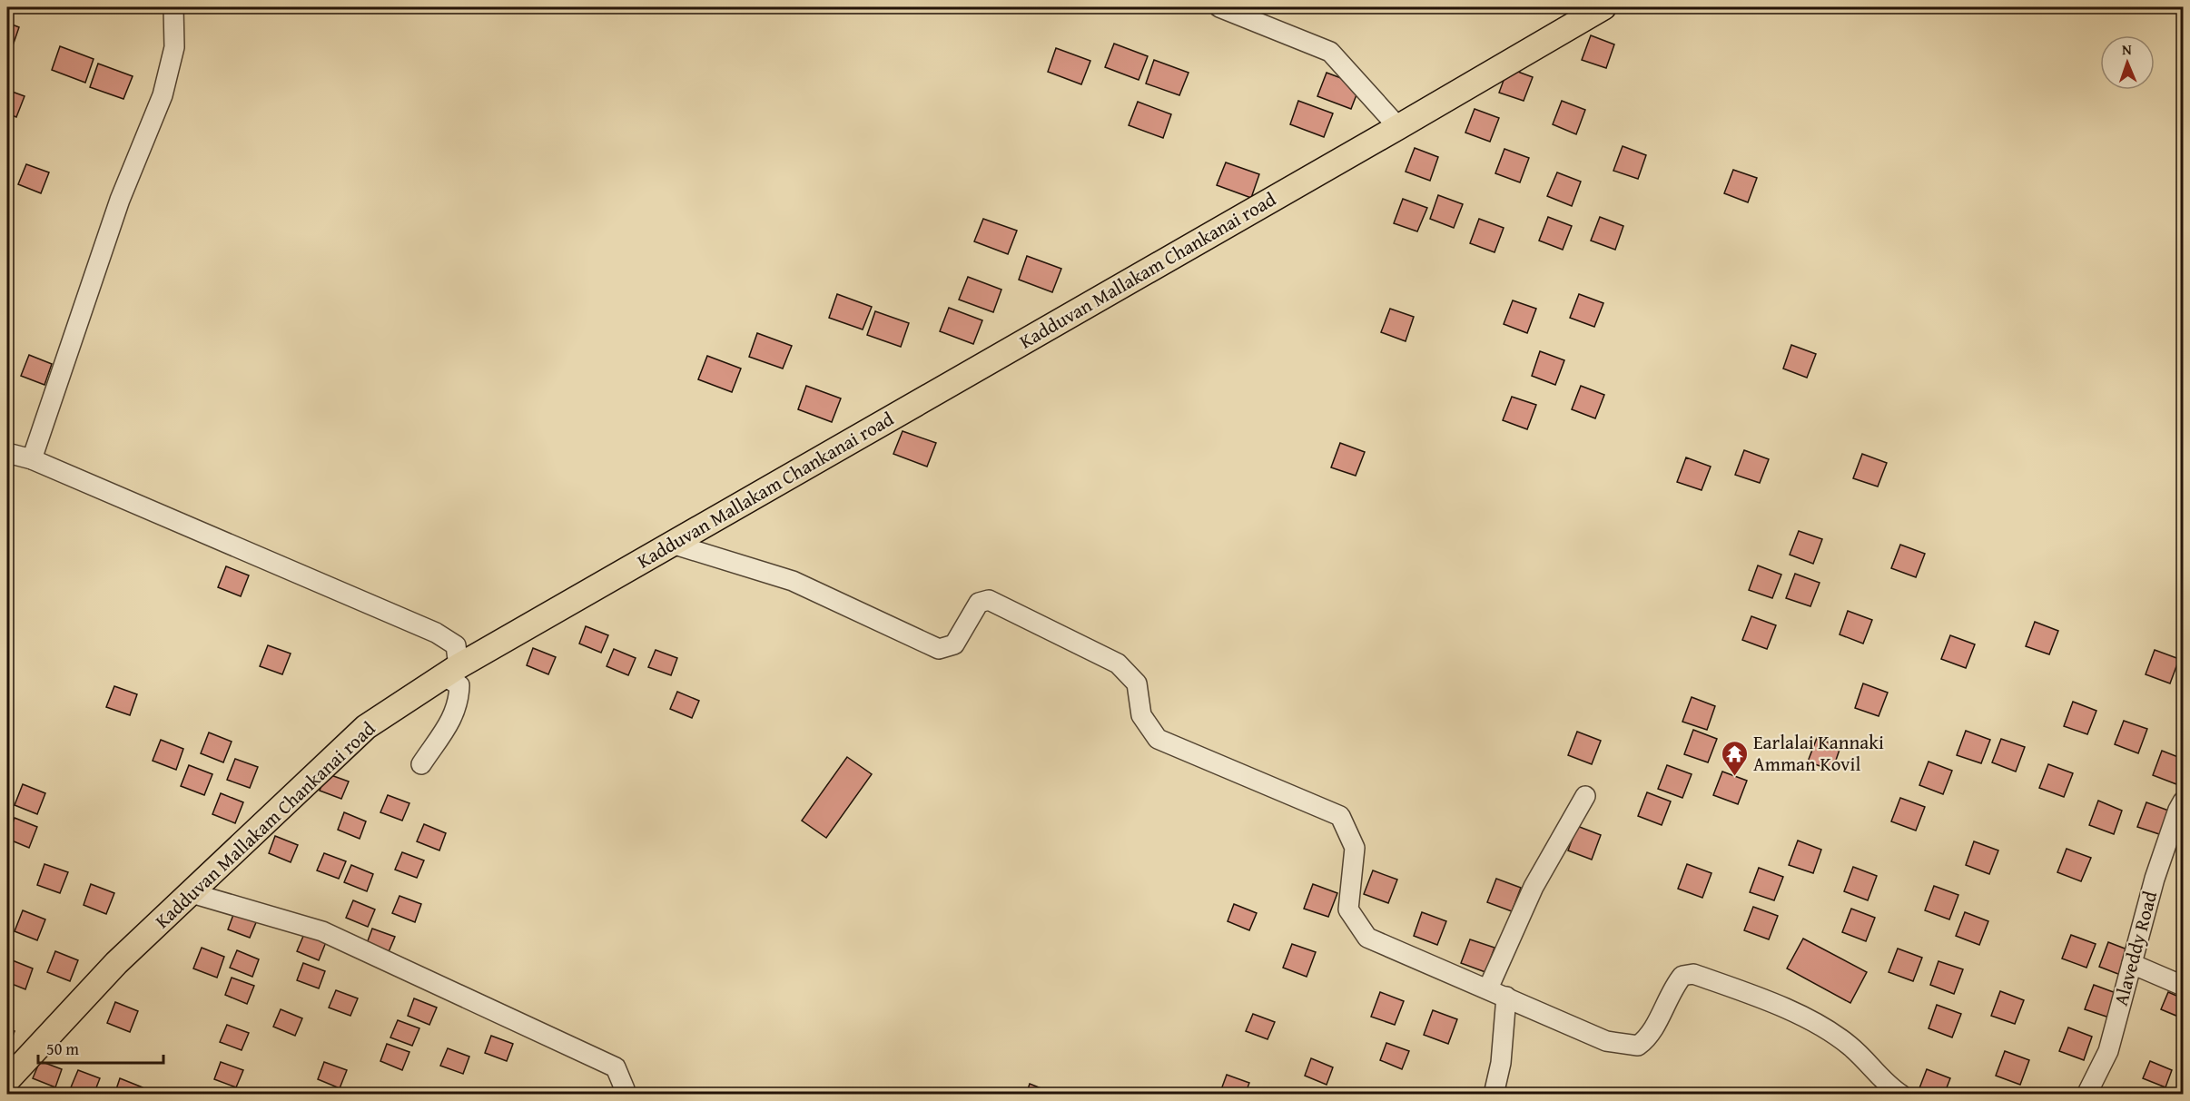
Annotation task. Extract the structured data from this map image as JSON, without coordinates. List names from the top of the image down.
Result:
{
  "streets": {
    "main road": ["Kadduvan Mallakam Chankanai road"],
    "street": ["Alaveddy Road"]
  },
  "places": {
    "temple": ["Earlalai Kannaki Amman Kovil"]
  },
  "scale_bar": "50 m",
  "north": "top"
}
